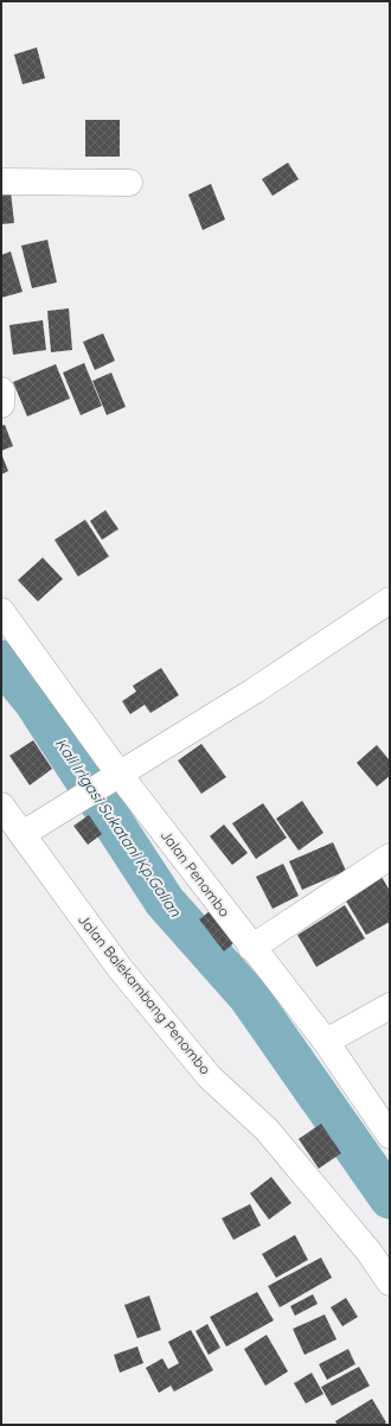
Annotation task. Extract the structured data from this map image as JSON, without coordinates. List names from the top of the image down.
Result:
{
  "streets": {
    "street": ["Jalan Penombo", "Jalan Balekambang Penombo"]
  },
  "water": ["Kali Irigasi Sukatani Kp.Galian"]
}
